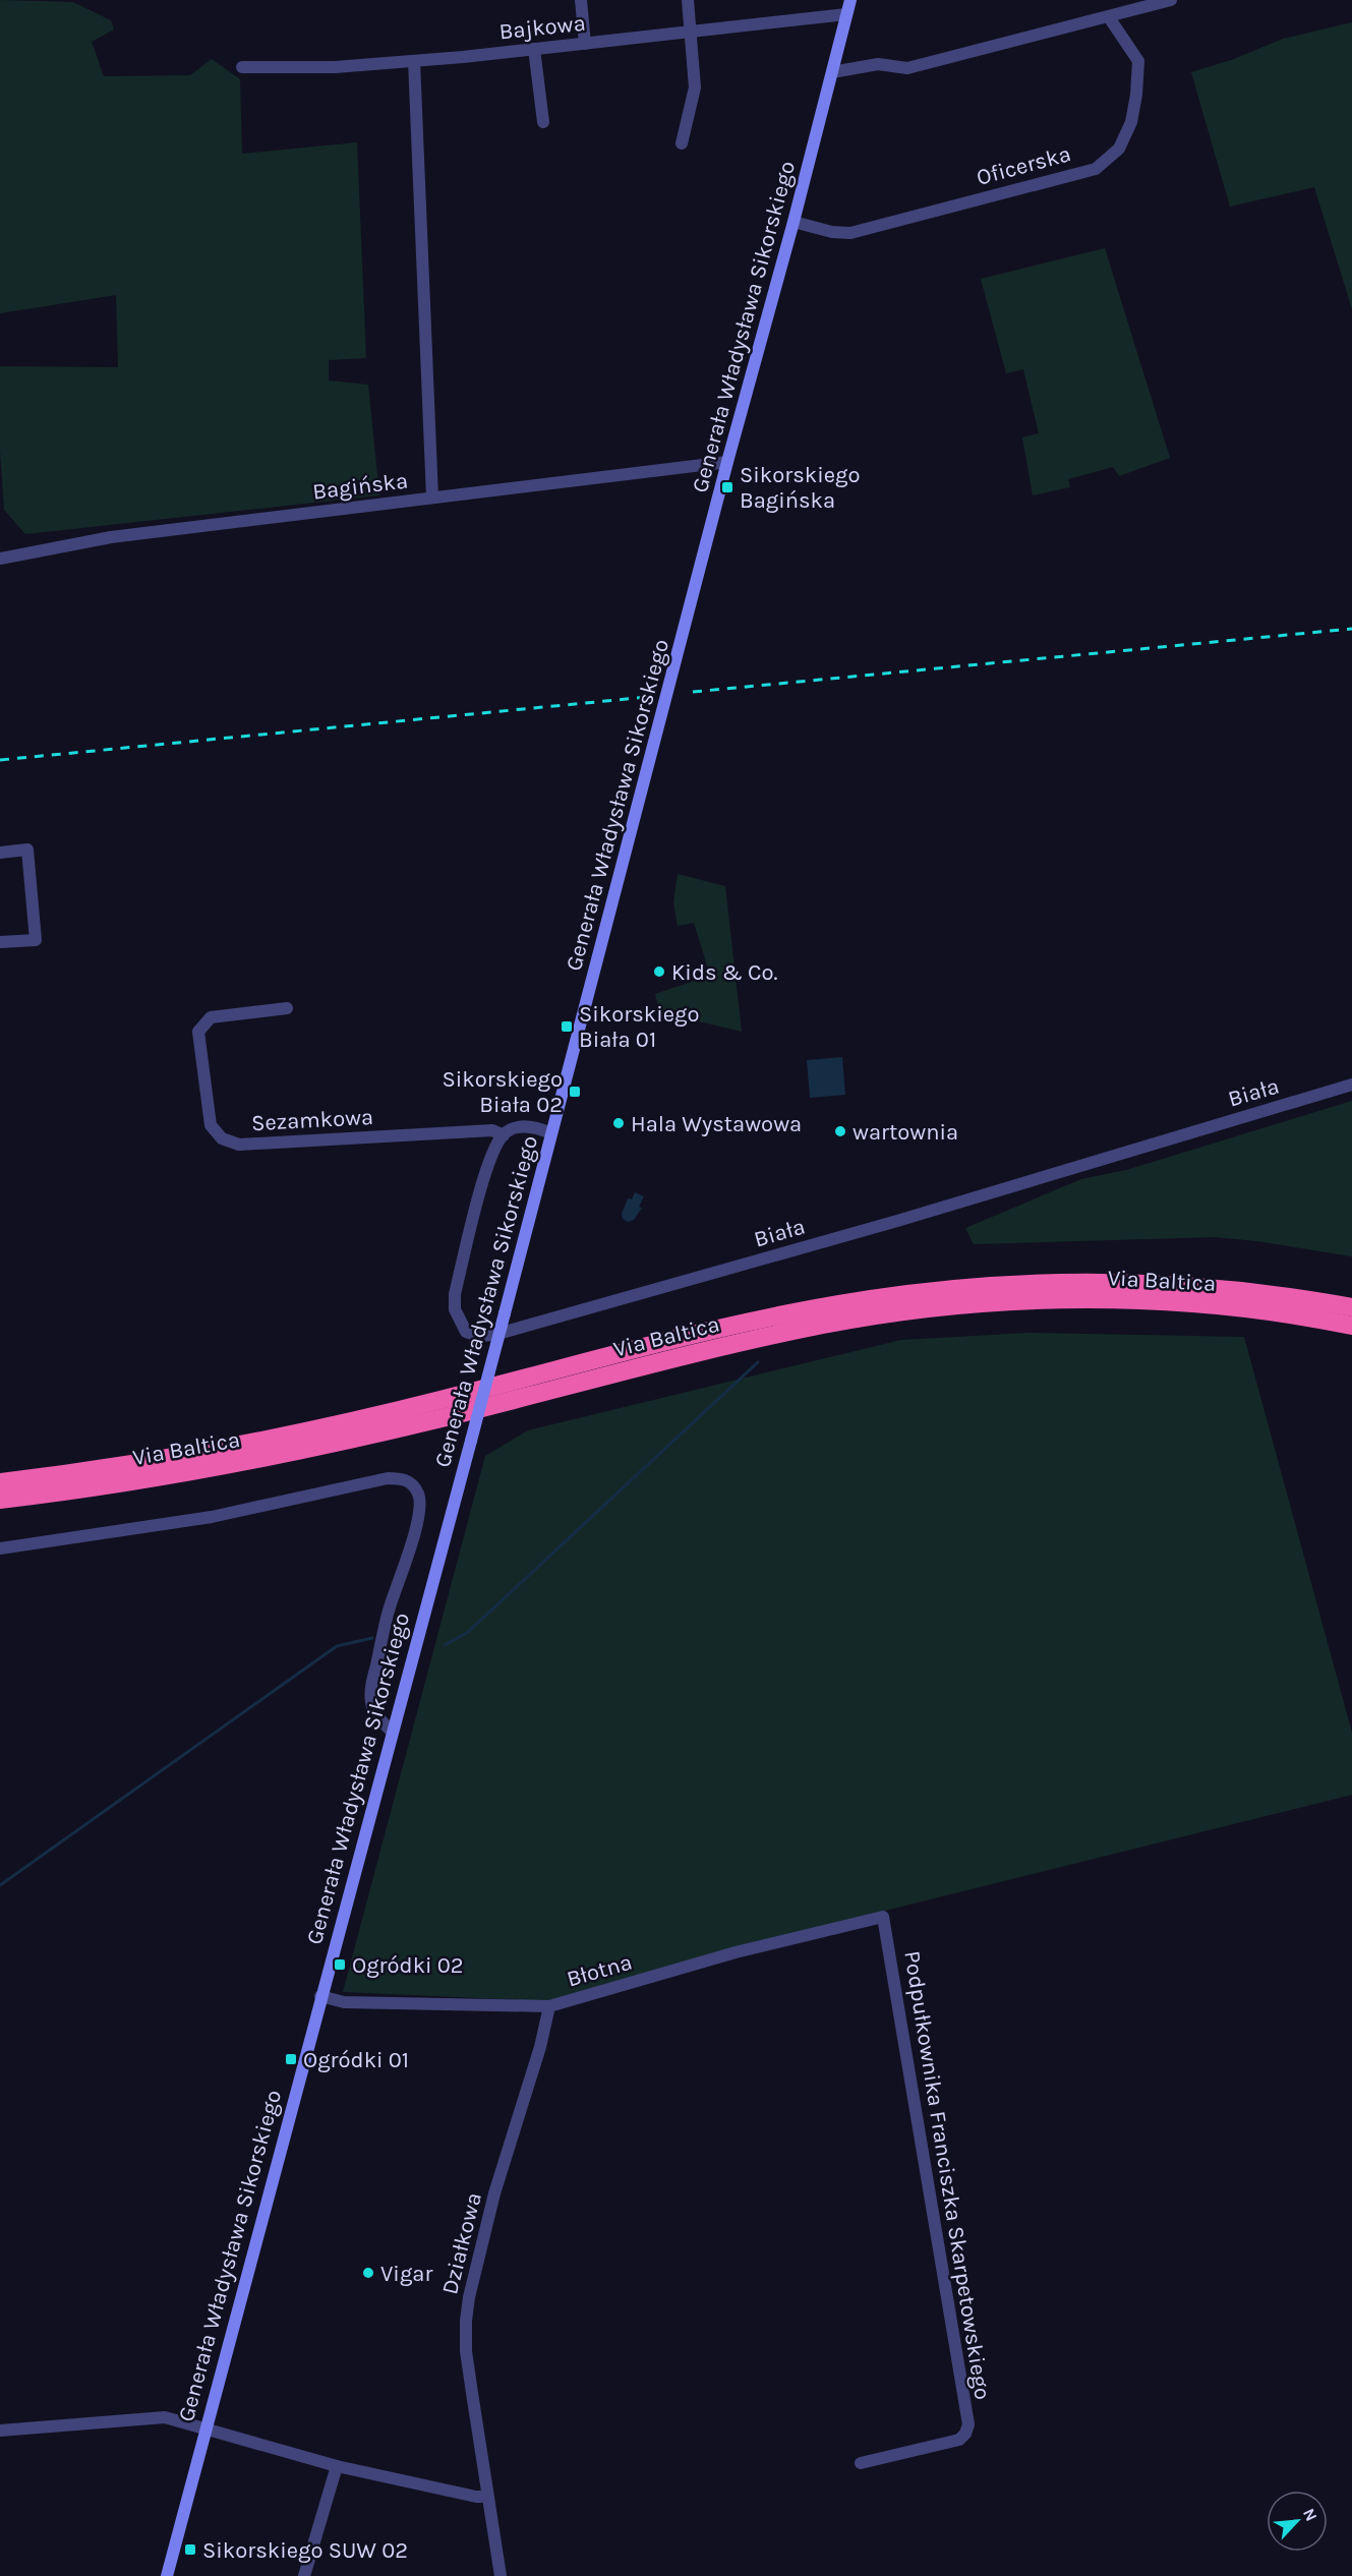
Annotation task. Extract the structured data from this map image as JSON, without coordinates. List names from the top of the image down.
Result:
{
  "streets": {
    "highway": ["Via Baltica"],
    "street": [
      "Bajkowa",
      "Oficerska",
      "Generała Władysława Sikorskiego",
      "Bagińska",
      "Biała",
      "Sezamkowa",
      "Błotna",
      "Podpułkownika Franciszka Skarpetowskiego",
      "Działkowa"
    ]
  },
  "crossings": [
    ["Bajkowa", "Generała Władysława Sikorskiego"],
    ["Oficerska", "Generała Władysława Sikorskiego"],
    ["Generała Władysława Sikorskiego", "Bagińska"],
    ["Generała Władysława Sikorskiego", "Błotna"],
    ["Biała", "Sezamkowa"],
    ["Błotna", "Podpułkownika Franciszka Skarpetowskiego"],
    ["Błotna", "Działkowa"]
  ],
  "places": {
    "transit": [
      "Sikorskiego Bagińska",
      "Sikorskiego Biała 01",
      "Sikorskiego Biała 02",
      "Ogródki 02",
      "Ogródki 01",
      "Sikorskiego SUW 02"
    ],
    "other": [
      "Kids & Co.",
      "Hala Wystawowa",
      "wartownia",
      "Vigar"
    ]
  },
  "north": "top right"
}
